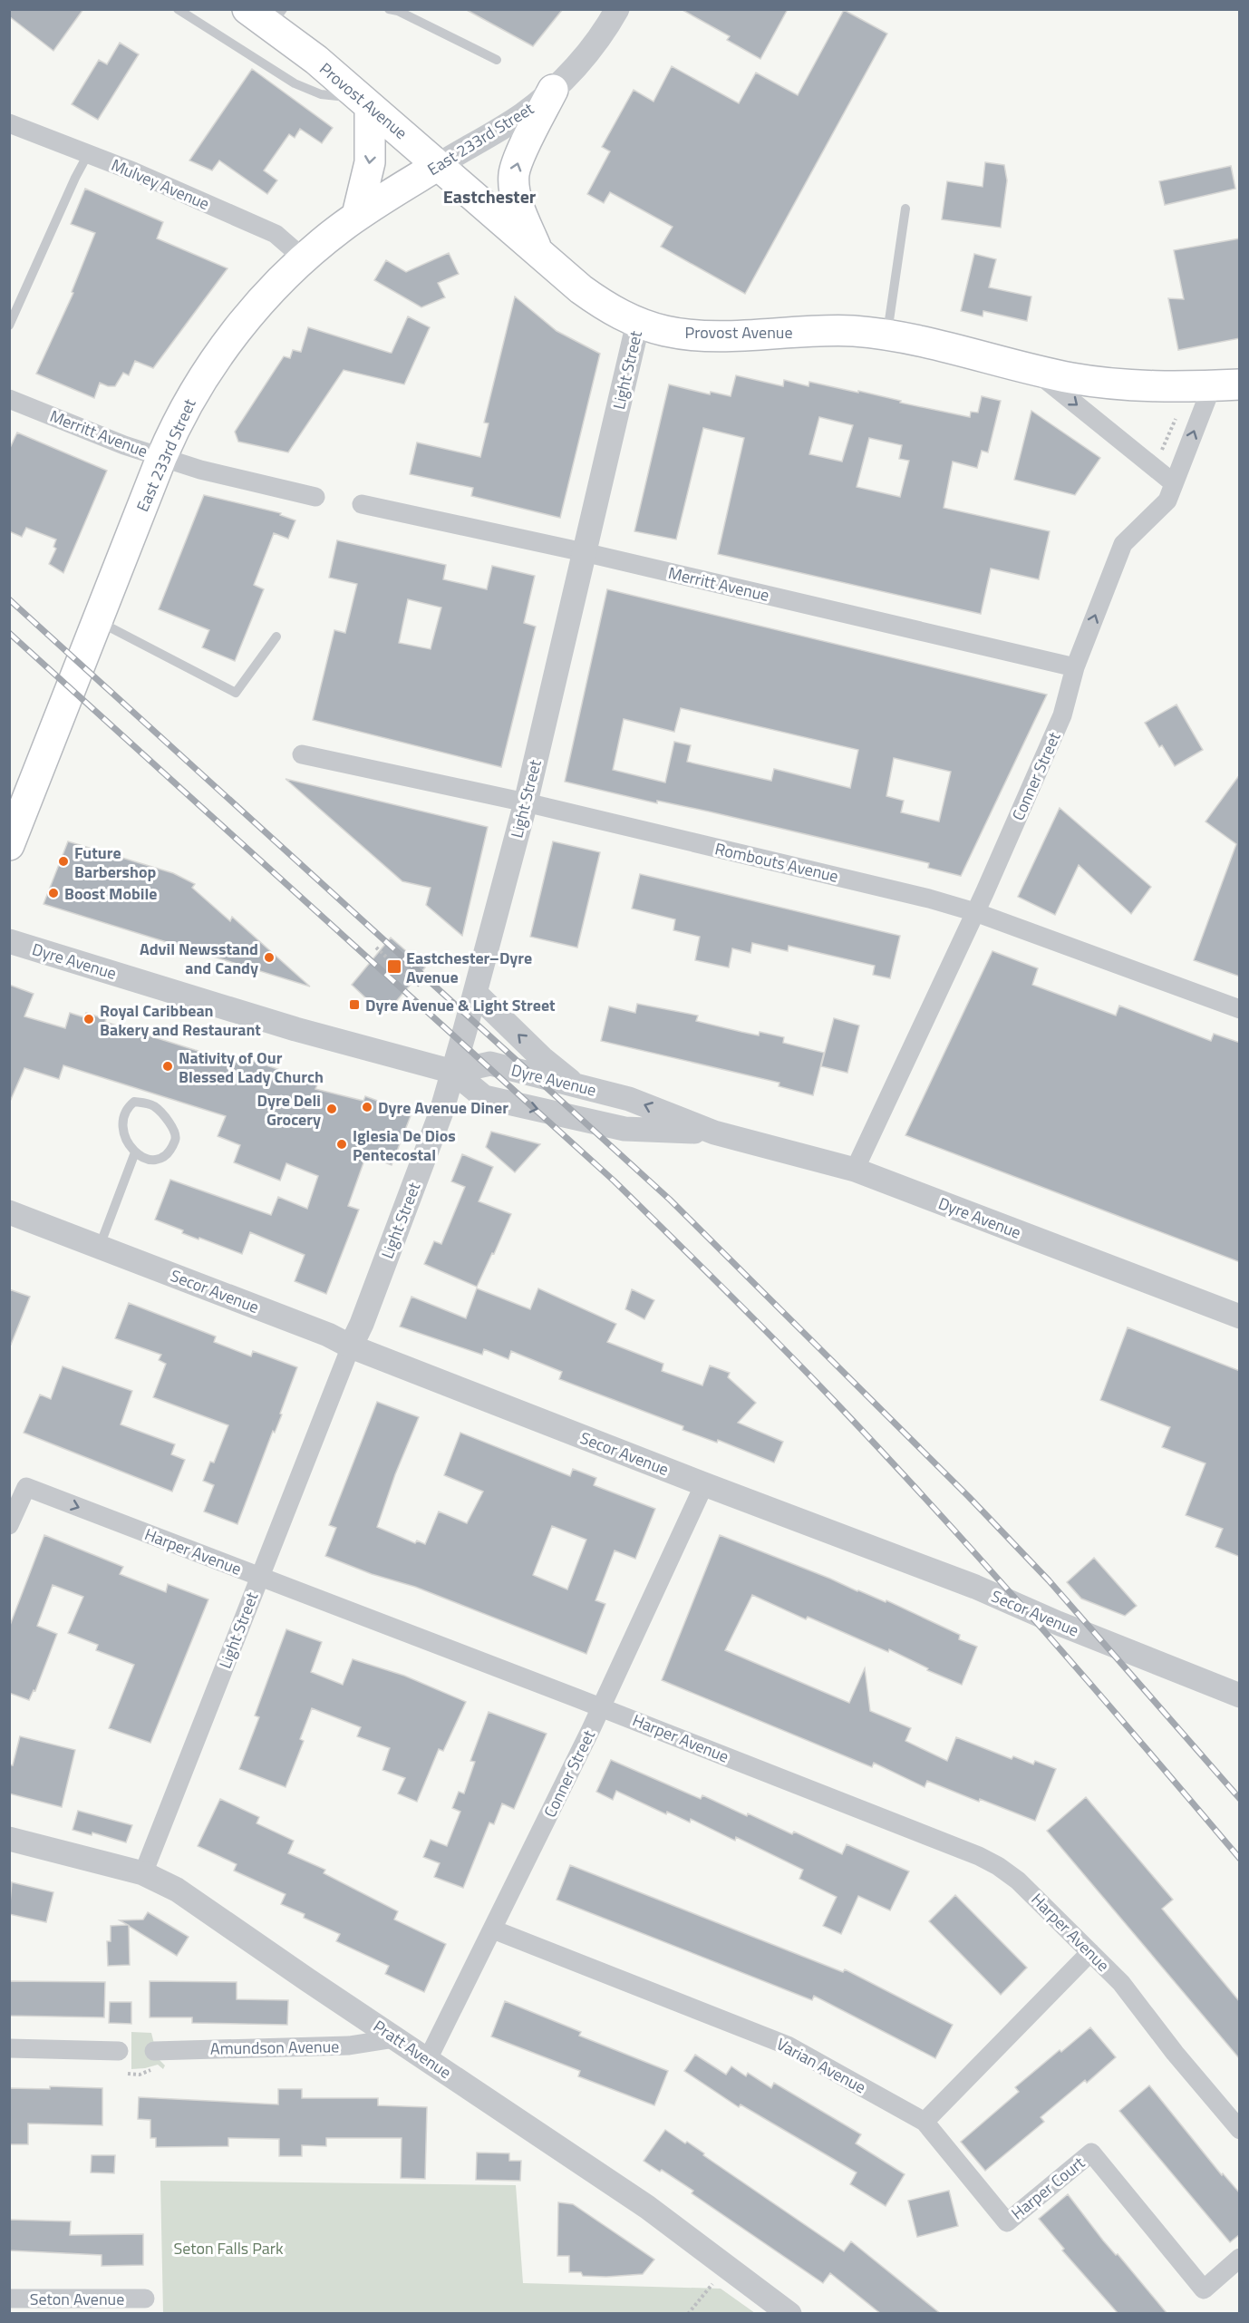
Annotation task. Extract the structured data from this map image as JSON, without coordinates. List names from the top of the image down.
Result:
{
  "streets": {
    "main road": ["Provost Avenue", "East 233rd Street"],
    "street": [
      "Mulvey Avenue",
      "Light Street",
      "Merritt Avenue",
      "Conner Street",
      "Rombouts Avenue",
      "Dyre Avenue",
      "Secor Avenue",
      "Harper Avenue",
      "Amundson Avenue",
      "Pratt Avenue",
      "Varian Avenue",
      "Harper Court",
      "Seton Avenue"
    ]
  },
  "crossings": [
    ["Provost Avenue", "East 233rd Street"],
    ["Provost Avenue", "Light Street"],
    ["Provost Avenue", "Conner Street"],
    ["East 233rd Street", "Mulvey Avenue"],
    ["East 233rd Street", "Merritt Avenue"],
    ["Light Street", "Merritt Avenue"],
    ["Light Street", "Rombouts Avenue"],
    ["Light Street", "Dyre Avenue"],
    ["Light Street", "Secor Avenue"],
    ["Light Street", "Harper Avenue"],
    ["Light Street", "Pratt Avenue"],
    ["Merritt Avenue", "Conner Street"],
    ["Conner Street", "Rombouts Avenue"],
    ["Conner Street", "Dyre Avenue"],
    ["Conner Street", "Secor Avenue"],
    ["Conner Street", "Harper Avenue"],
    ["Conner Street", "Pratt Avenue"],
    ["Conner Street", "Varian Avenue"],
    ["Amundson Avenue", "Pratt Avenue"],
    ["Varian Avenue", "Harper Court"]
  ],
  "districts": ["Eastchester"],
  "parks": ["Seton Falls Park"],
  "places": {
    "other": [
      "Future Barbershop",
      "Boost Mobile",
      "Advil Newsstand and Candy",
      "Royal Caribbean Bakery and Restaurant",
      "Nativity of Our Blessed Lady Church",
      "Dyre Avenue Diner",
      "Dyre Deli Grocery",
      "Iglesia De Dios Pentecostal"
    ],
    "transit": ["Eastchester–Dyre Avenue", "Dyre Avenue & Light Street"]
  }
}
